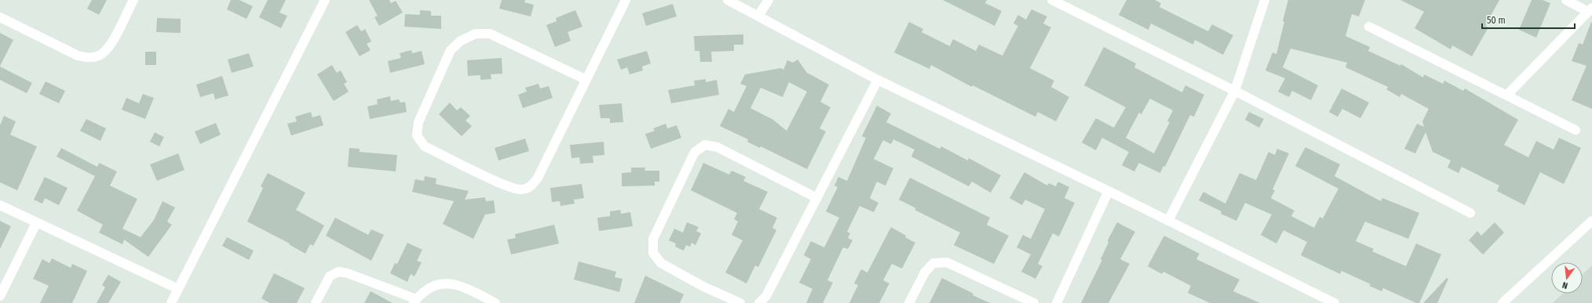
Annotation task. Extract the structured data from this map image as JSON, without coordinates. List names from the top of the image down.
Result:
{
  "scale_bar": "50 m",
  "north": "bottom"
}
